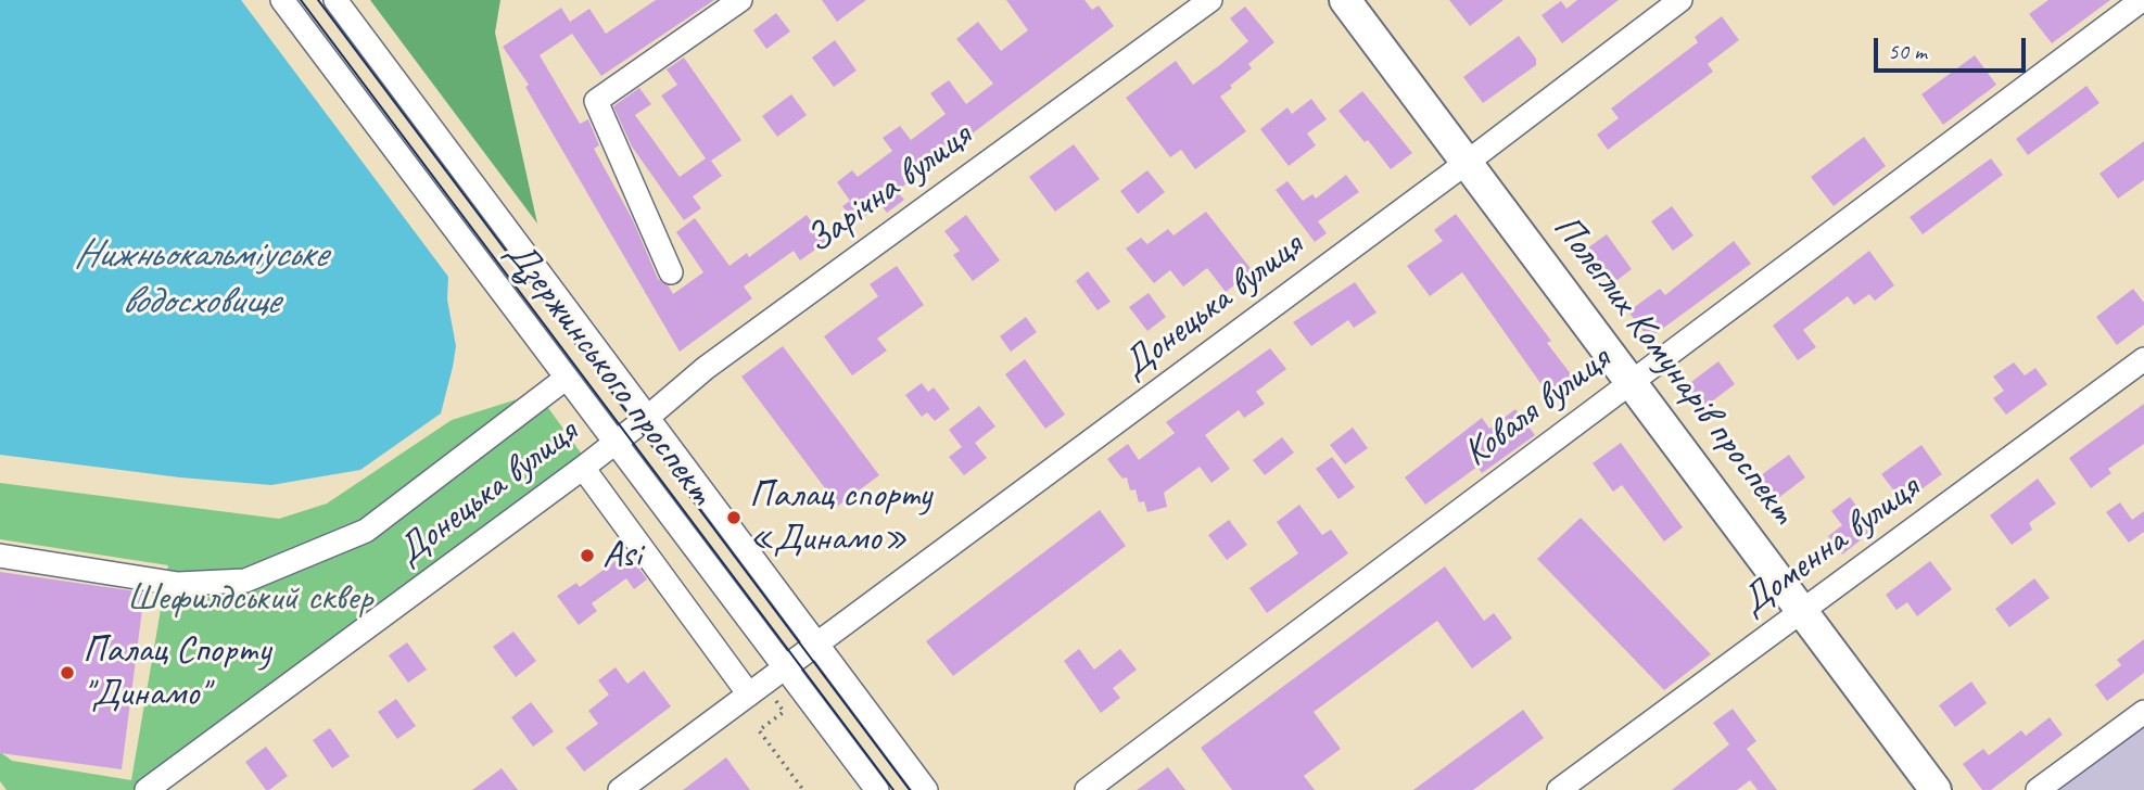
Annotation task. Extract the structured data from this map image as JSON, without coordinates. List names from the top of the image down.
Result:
{
  "streets": {
    "main road": ["Полеглих Комунарів проспект"],
    "street": [
      "Зарічна вулиця",
      "Донецька вулиця",
      "Дзержинського проспект",
      "Коваля вулиця",
      "Доменна вулиця"
    ]
  },
  "crossings": [
    ["Зарічна вулиця", "Донецька вулиця"],
    ["Зарічна вулиця", "Дзержинського проспект"],
    ["Донецька вулиця", "Полеглих Комунарів проспект"],
    ["Донецька вулиця", "Дзержинського проспект"],
    ["Полеглих Комунарів проспект", "Коваля вулиця"],
    ["Полеглих Комунарів проспект", "Доменна вулиця"]
  ],
  "water": ["Нижньокальміуське водосховище"],
  "parks": ["Шефилдський сквер"],
  "places": ["Палац спорту «Динамо»", "Asi", "Палац Спорту \"Динамо\""],
  "scale_bar": "50 m"
}
